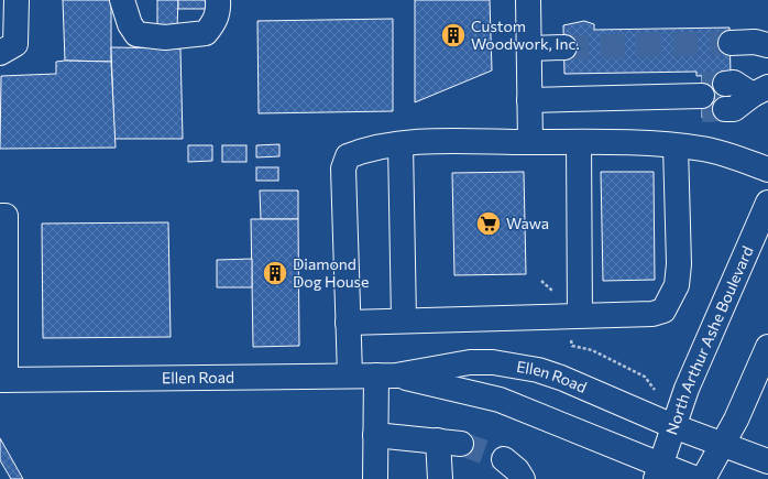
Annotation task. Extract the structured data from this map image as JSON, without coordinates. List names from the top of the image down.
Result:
{
  "streets": {
    "street": ["North Arthur Ashe Boulevard", "Ellen Road"]
  },
  "crossings": [
    ["North Arthur Ashe Boulevard", "Ellen Road"]
  ],
  "places": {
    "building": ["Custom Woodwork, Inc.", "Diamond Dog House"],
    "supermarket": ["Wawa"]
  }
}
